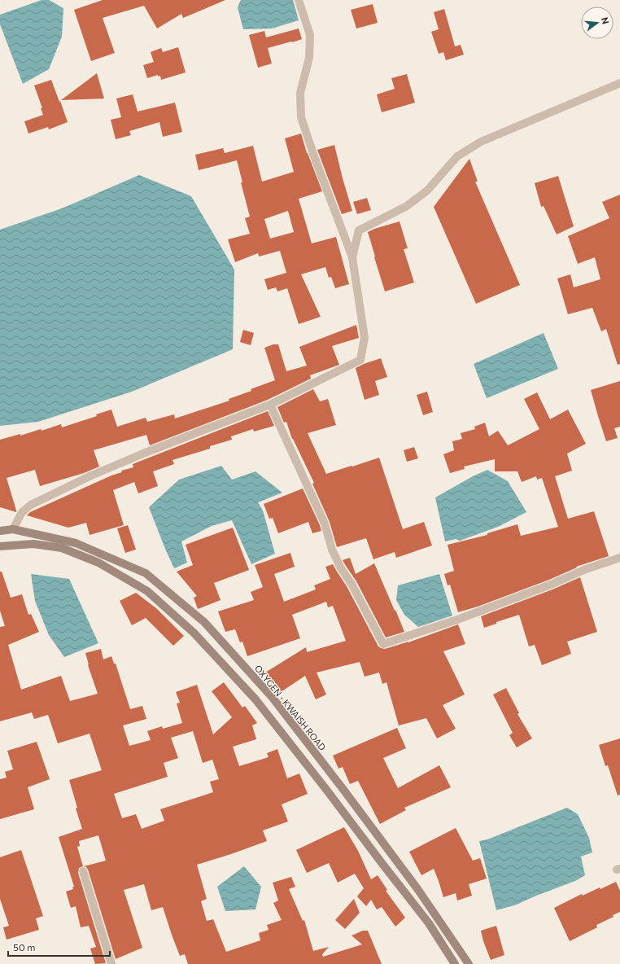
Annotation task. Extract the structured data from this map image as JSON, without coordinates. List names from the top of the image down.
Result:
{
  "streets": {
    "main road": ["OXYGEN - KWAISH ROAD"]
  },
  "scale_bar": "50 m",
  "north": "right"
}
